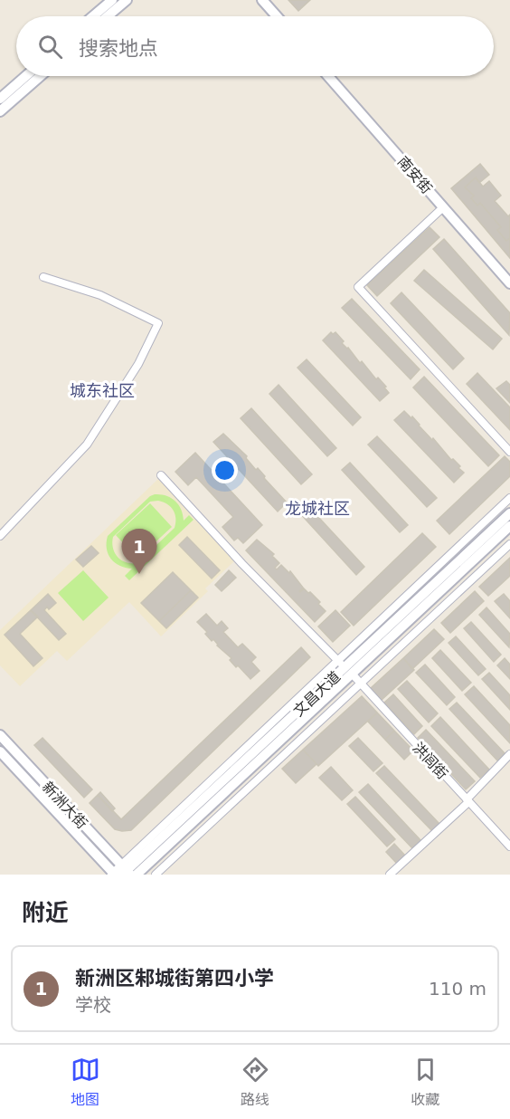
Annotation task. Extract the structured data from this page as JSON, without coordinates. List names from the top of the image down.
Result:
{
  "streets": {
    "main road": ["南安街", "文昌大道", "新洲大街"],
    "street": ["洪闾街"]
  },
  "crossings": [
    ["文昌大道", "洪闾街"],
    ["文昌大道", "新洲大街"]
  ],
  "districts": ["城东社区", "龙城社区"],
  "page": {
    "search": "搜索地点",
    "pins": "1",
    "heading": "附近",
    "list": [
      {
        "mark": "1",
        "name": "新洲区邾城街第四小学",
        "note": "学校",
        "value": "110 m"
      }
    ],
    "nav": ["地图", "路线", "收藏"]
  }
}
